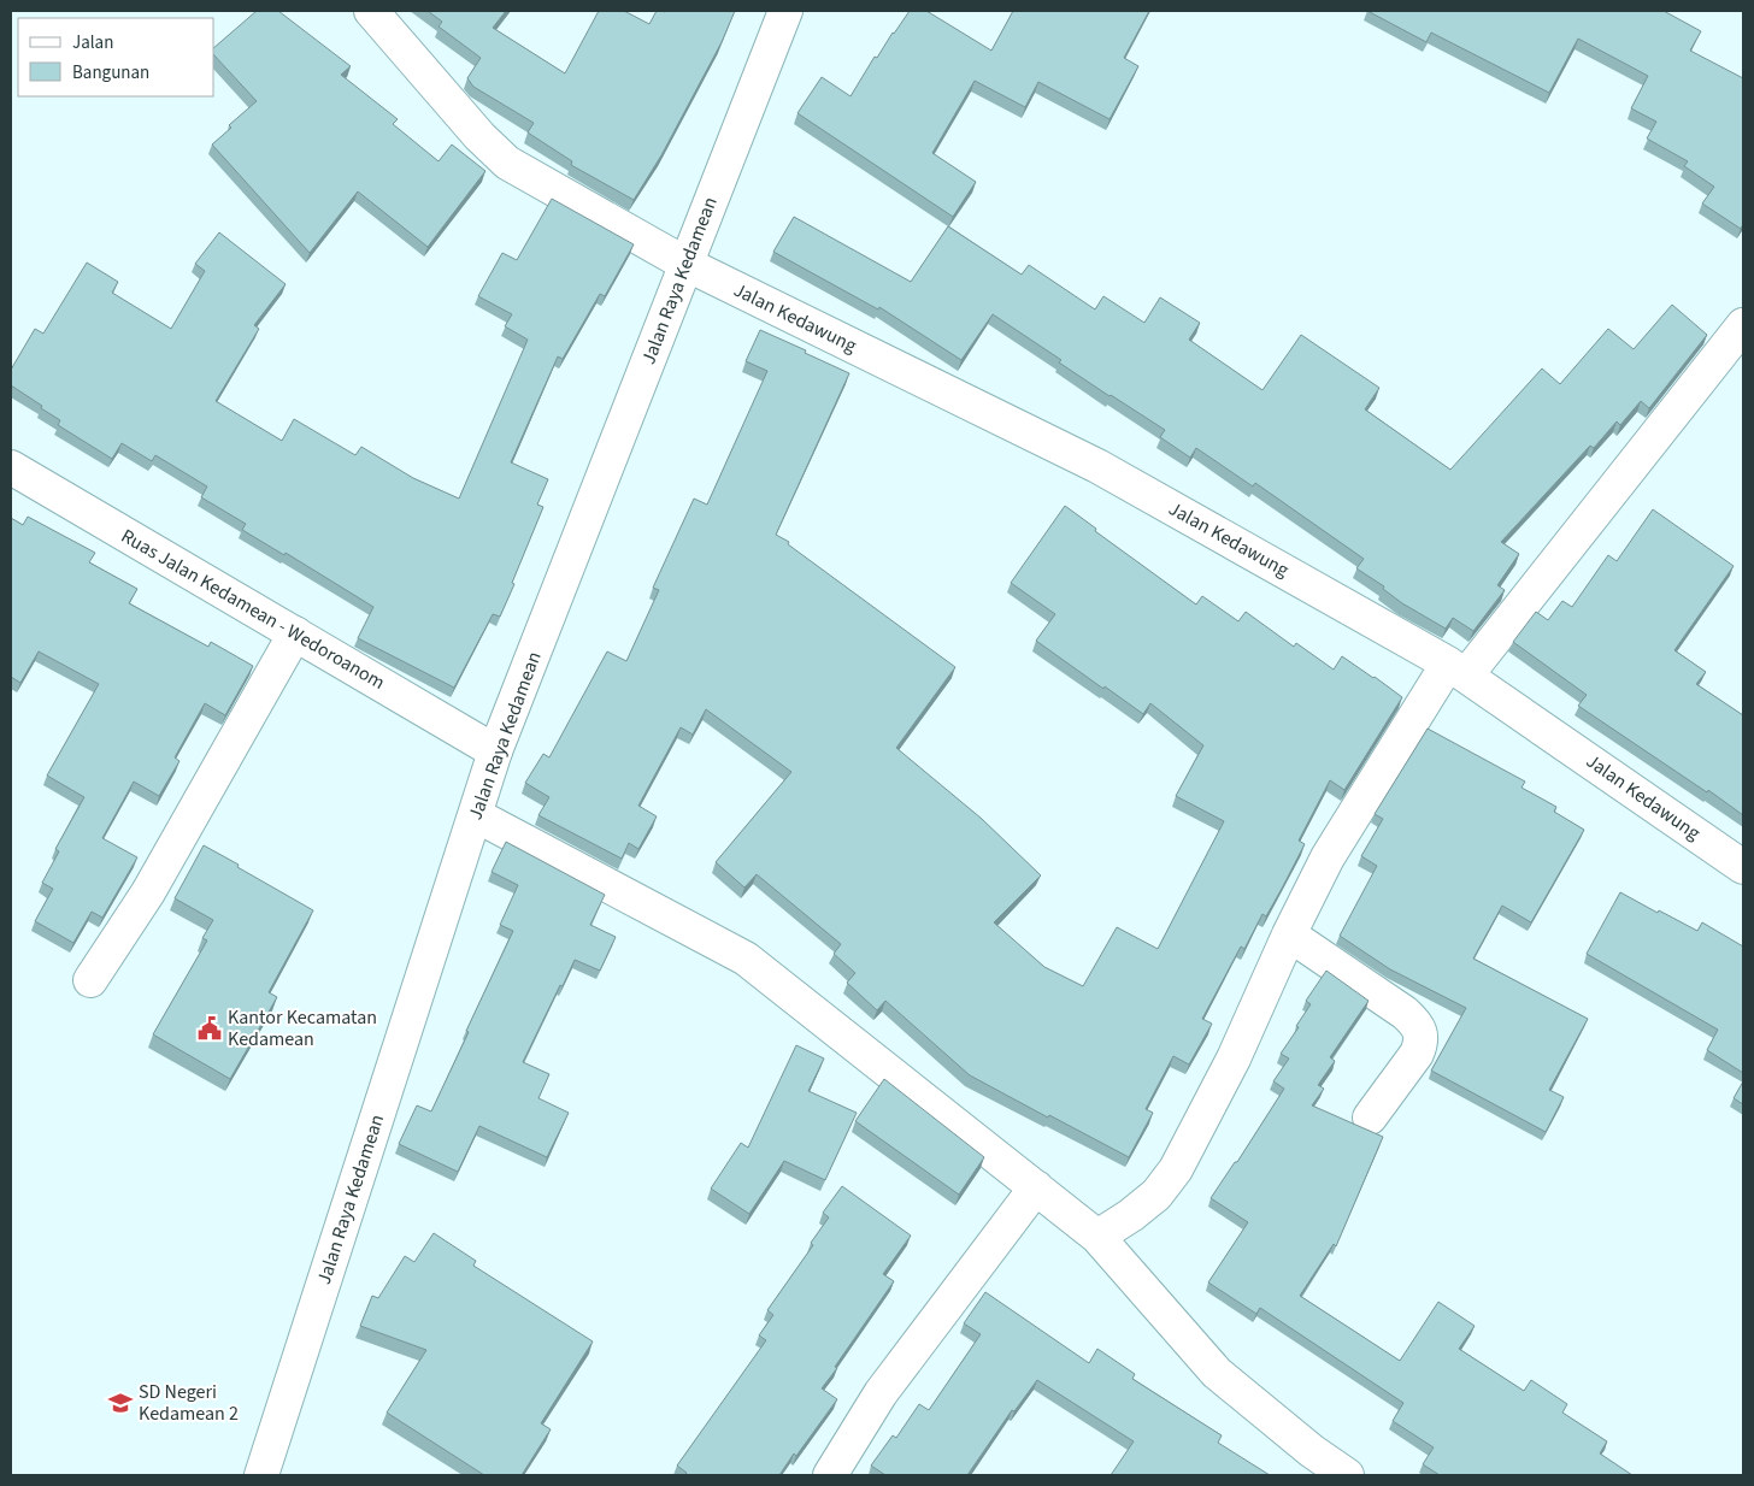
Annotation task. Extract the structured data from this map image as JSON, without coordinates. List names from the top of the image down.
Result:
{
  "streets": {
    "main road": ["Jalan Raya Kedamean", "Jalan Kedawung", "Ruas Jalan Kedamean - Wedoroanom"]
  },
  "crossings": [
    ["Jalan Raya Kedamean", "Jalan Kedawung"],
    ["Jalan Raya Kedamean", "Ruas Jalan Kedamean - Wedoroanom"]
  ],
  "places": {
    "public building": ["Kantor Kecamatan Kedamean"],
    "school or university": ["SD Negeri Kedamean 2"]
  },
  "legend": ["Jalan", "Bangunan"]
}
